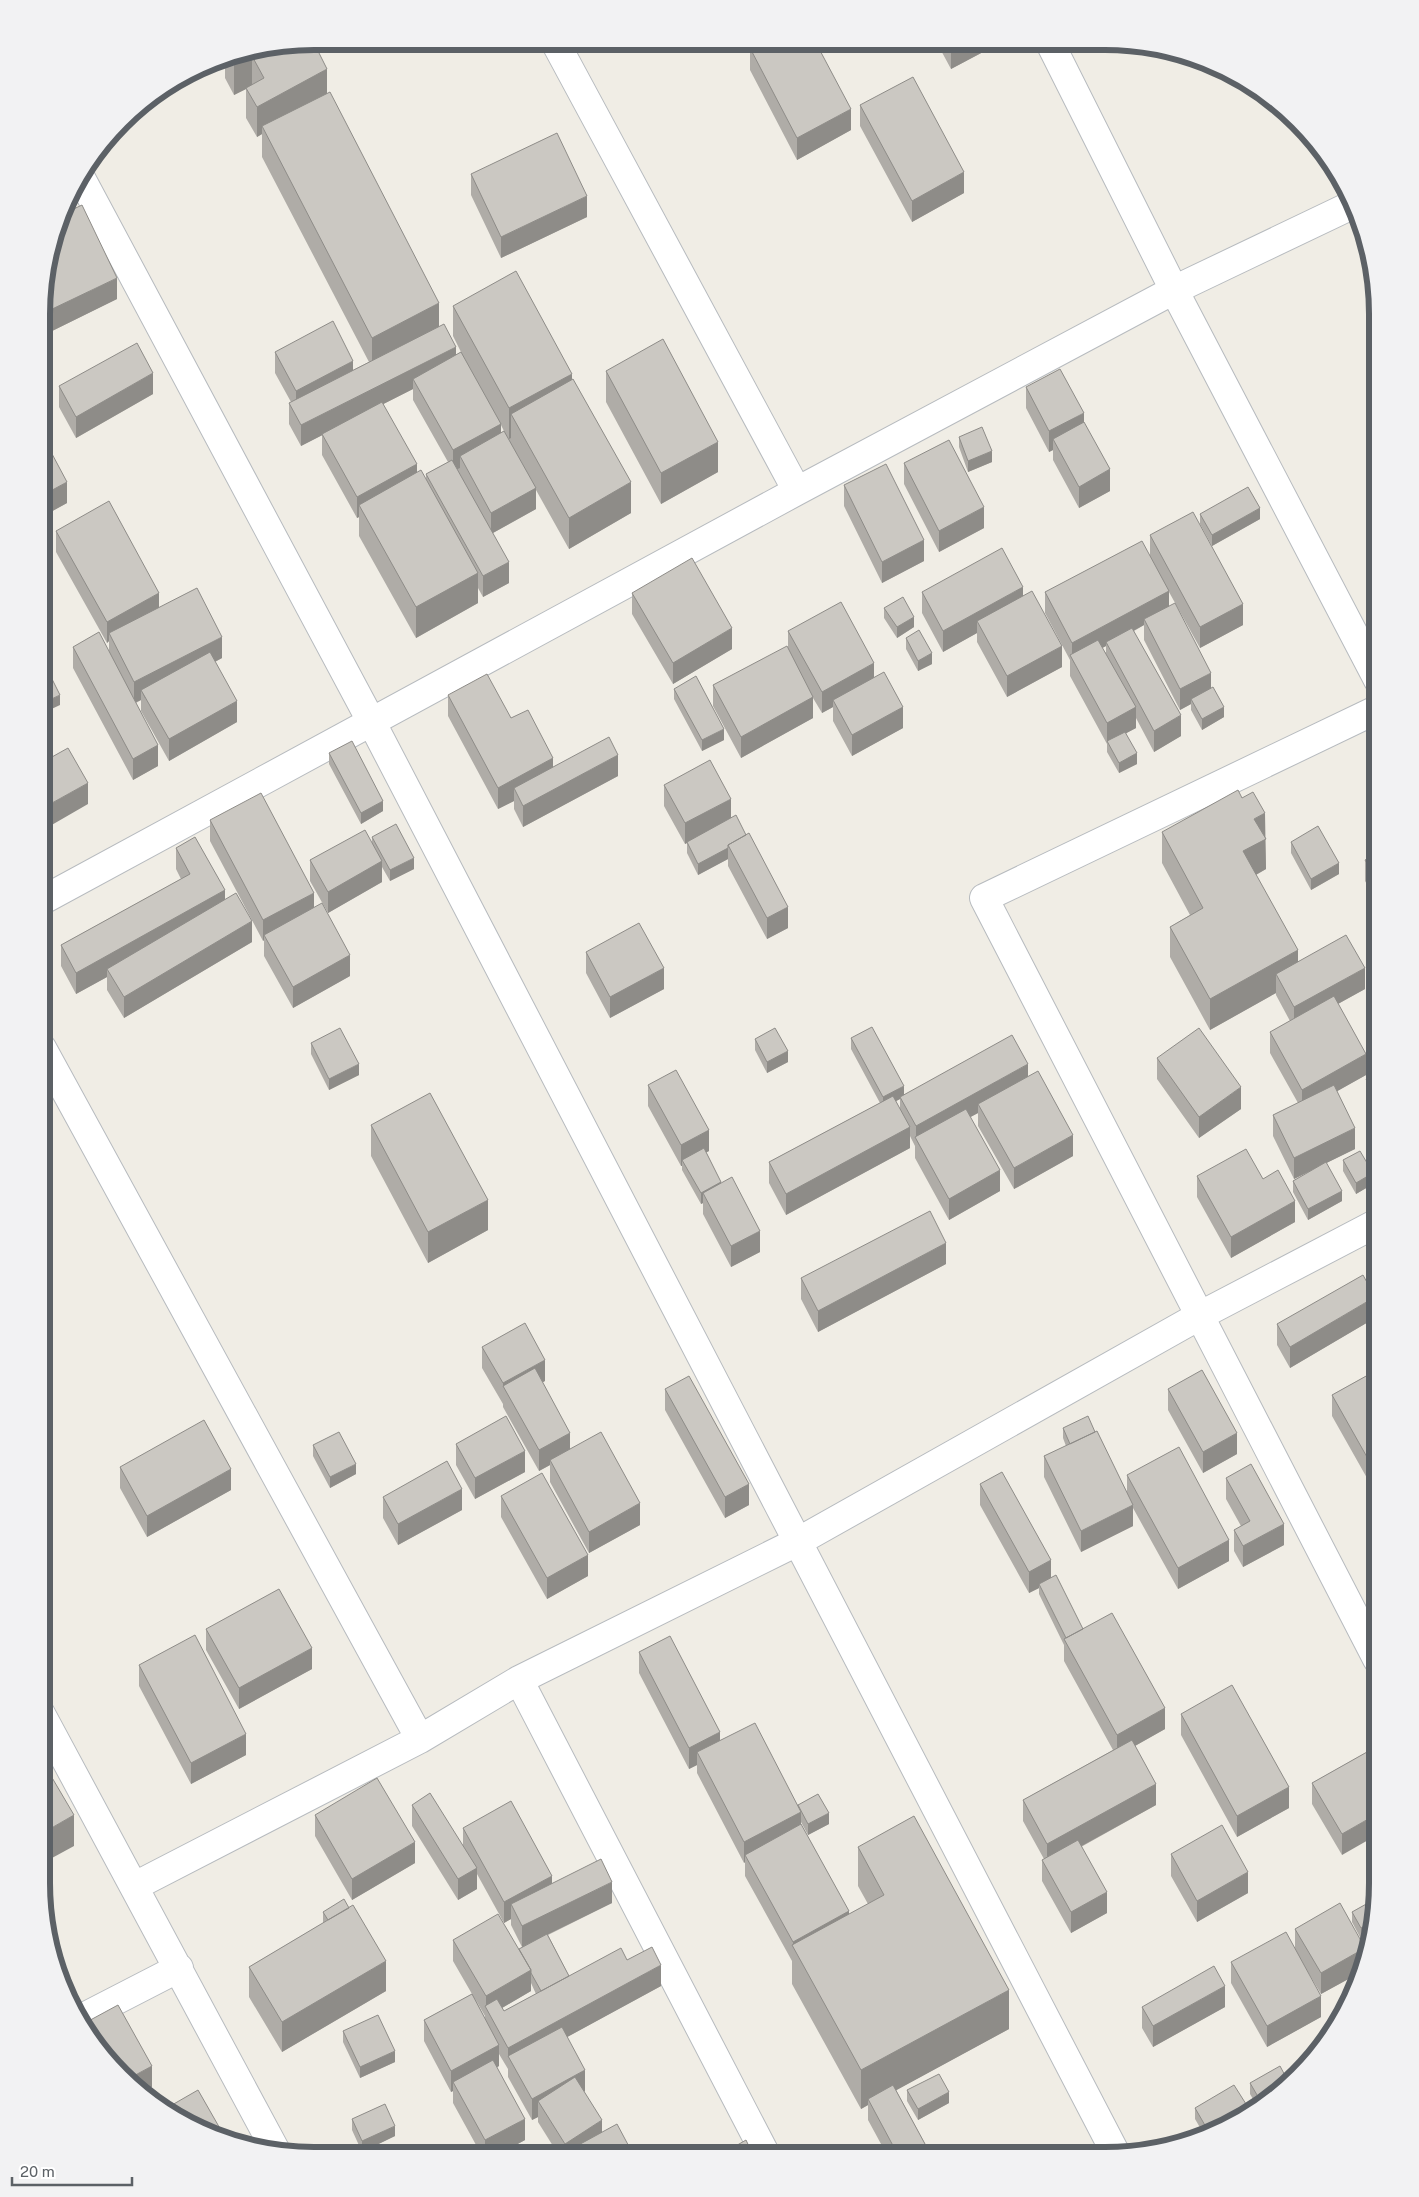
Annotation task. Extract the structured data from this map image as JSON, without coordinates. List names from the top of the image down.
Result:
{
  "scale_bar": "20 m"
}
